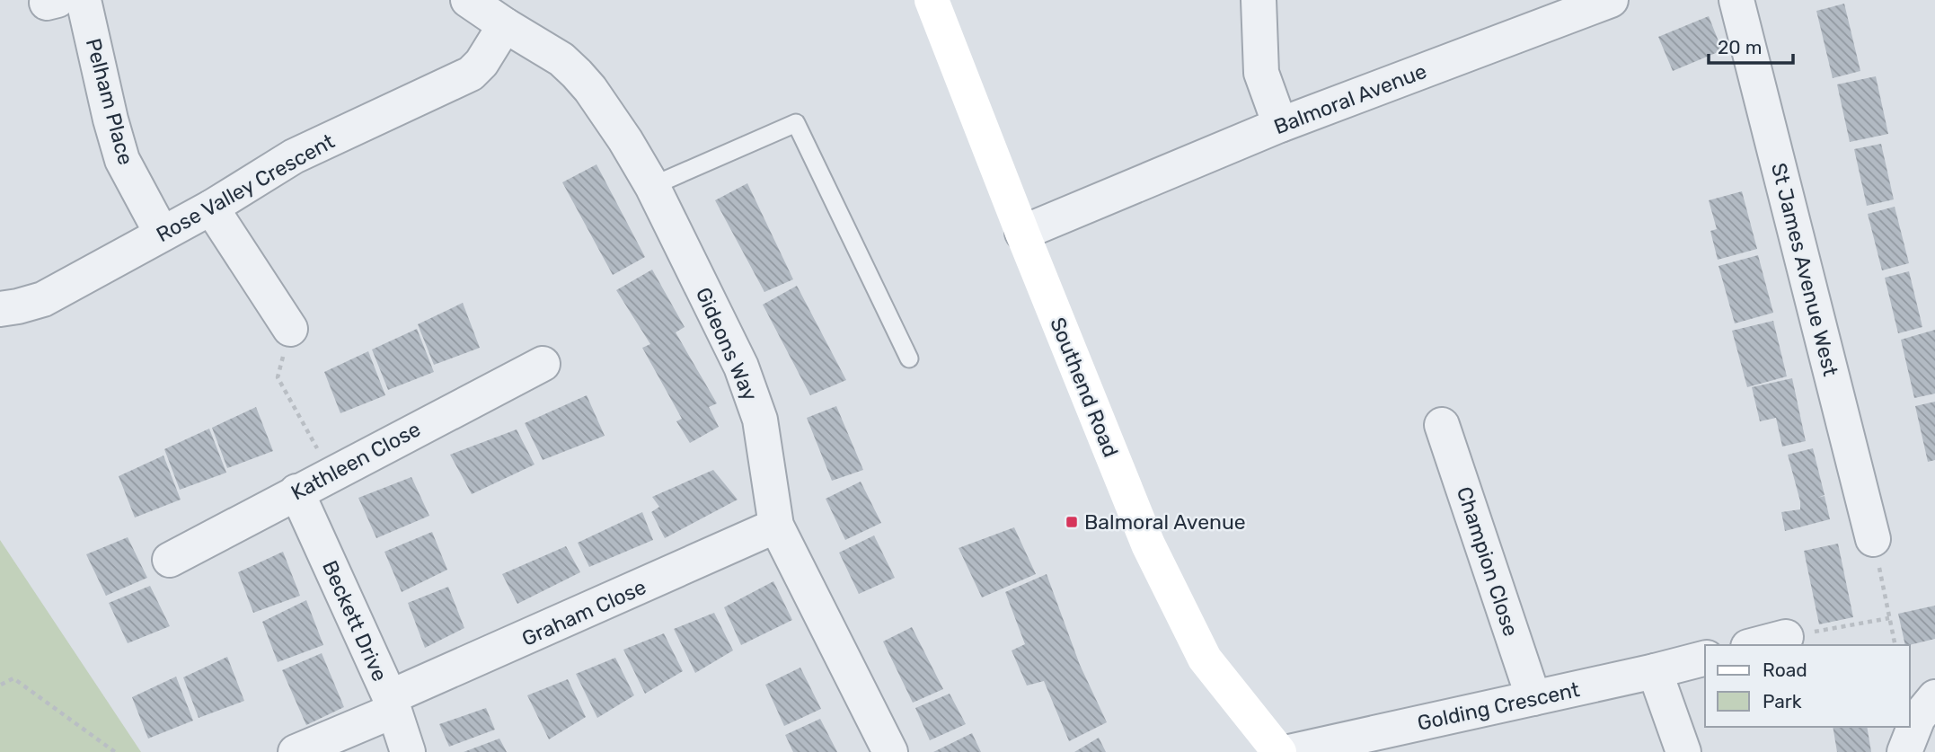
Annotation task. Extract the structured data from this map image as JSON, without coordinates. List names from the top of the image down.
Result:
{
  "streets": {
    "street": [
      "Balmoral Avenue",
      "Pelham Place",
      "Rose Valley Crescent",
      "St James Avenue West",
      "Gideons Way",
      "Southend Road",
      "Kathleen Close",
      "Champion Close",
      "Graham Close",
      "Beckett Drive",
      "Golding Crescent"
    ]
  },
  "crossings": [
    ["Balmoral Avenue", "Southend Road"],
    ["Pelham Place", "Rose Valley Crescent"],
    ["Rose Valley Crescent", "Gideons Way"],
    ["Gideons Way", "Graham Close"],
    ["Kathleen Close", "Beckett Drive"],
    ["Champion Close", "Golding Crescent"],
    ["Graham Close", "Beckett Drive"]
  ],
  "places": {
    "transit": ["Balmoral Avenue"]
  },
  "legend": ["Road", "Park"],
  "scale_bar": "20 m"
}
